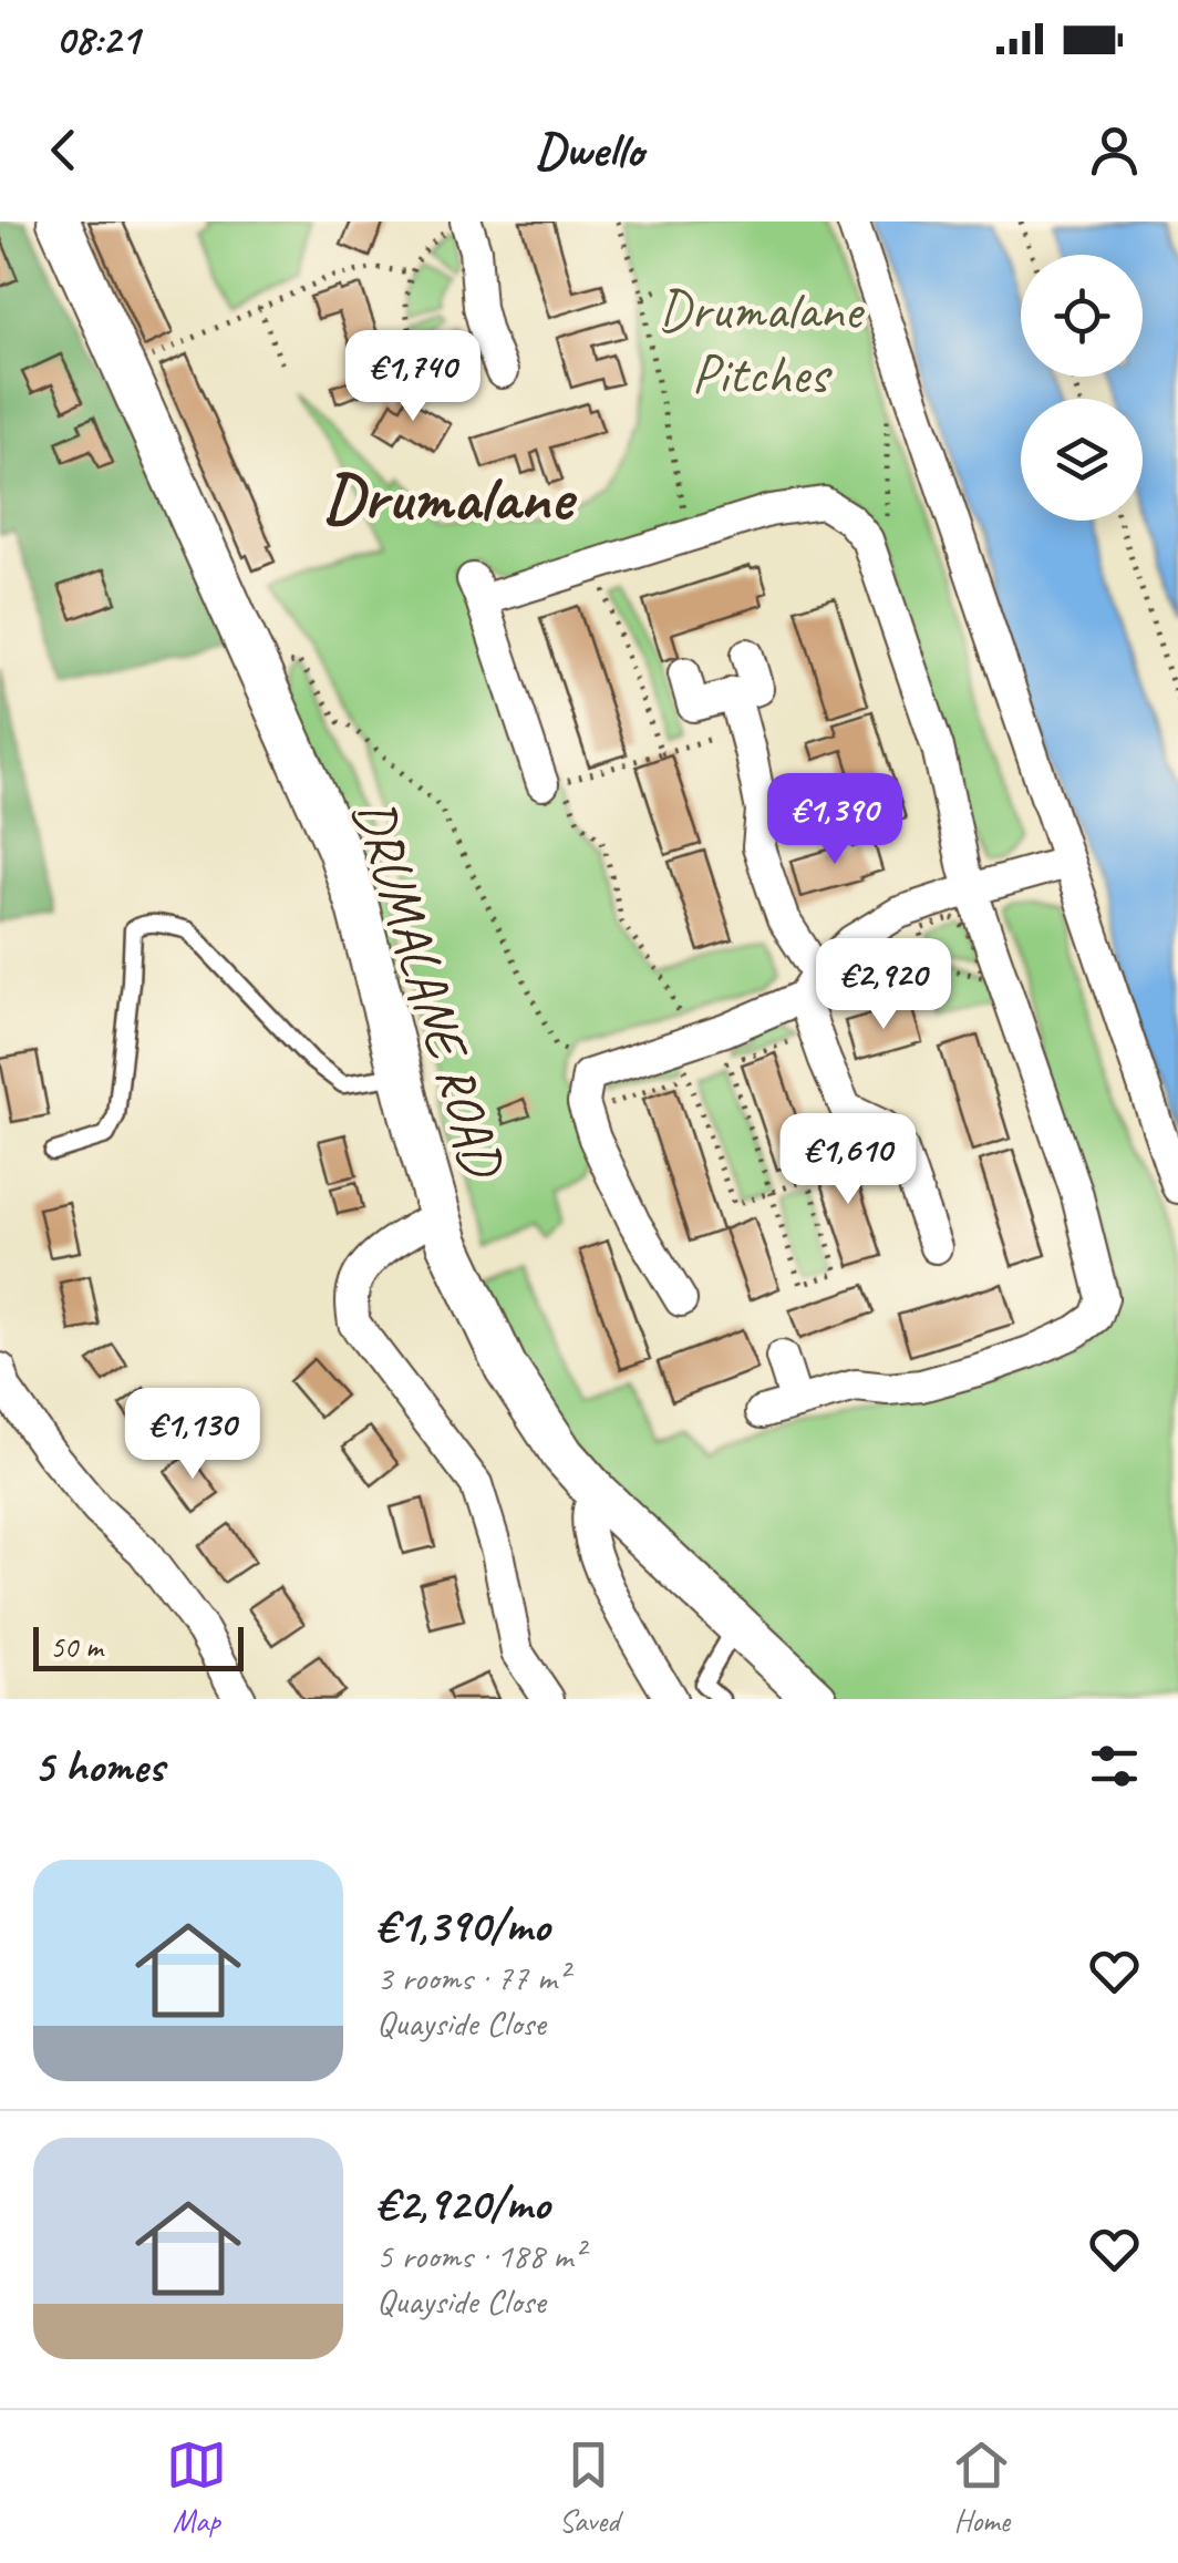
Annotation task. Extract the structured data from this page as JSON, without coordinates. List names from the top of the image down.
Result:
{
  "streets": {
    "main road": ["DRUMALANE ROAD"]
  },
  "districts": ["Drumalane"],
  "parks": ["Drumalane Pitches"],
  "scale_bar": "50 m",
  "page": {
    "status": "08:21",
    "header": "Dwello",
    "price": [
      "€1,740",
      "€1,390",
      "€2,920",
      "€1,610",
      "€1,130"
    ],
    "scale": "50 m",
    "heading": "5 homes",
    "list": [
      {
        "name": "€1,390/mo",
        "note": "3 rooms · 77 m² · Quayside Close"
      },
      {
        "name": "€2,920/mo",
        "note": "5 rooms · 188 m² · Quayside Close"
      }
    ],
    "tabs": ["Map", "Saved", "Home"]
  }
}
